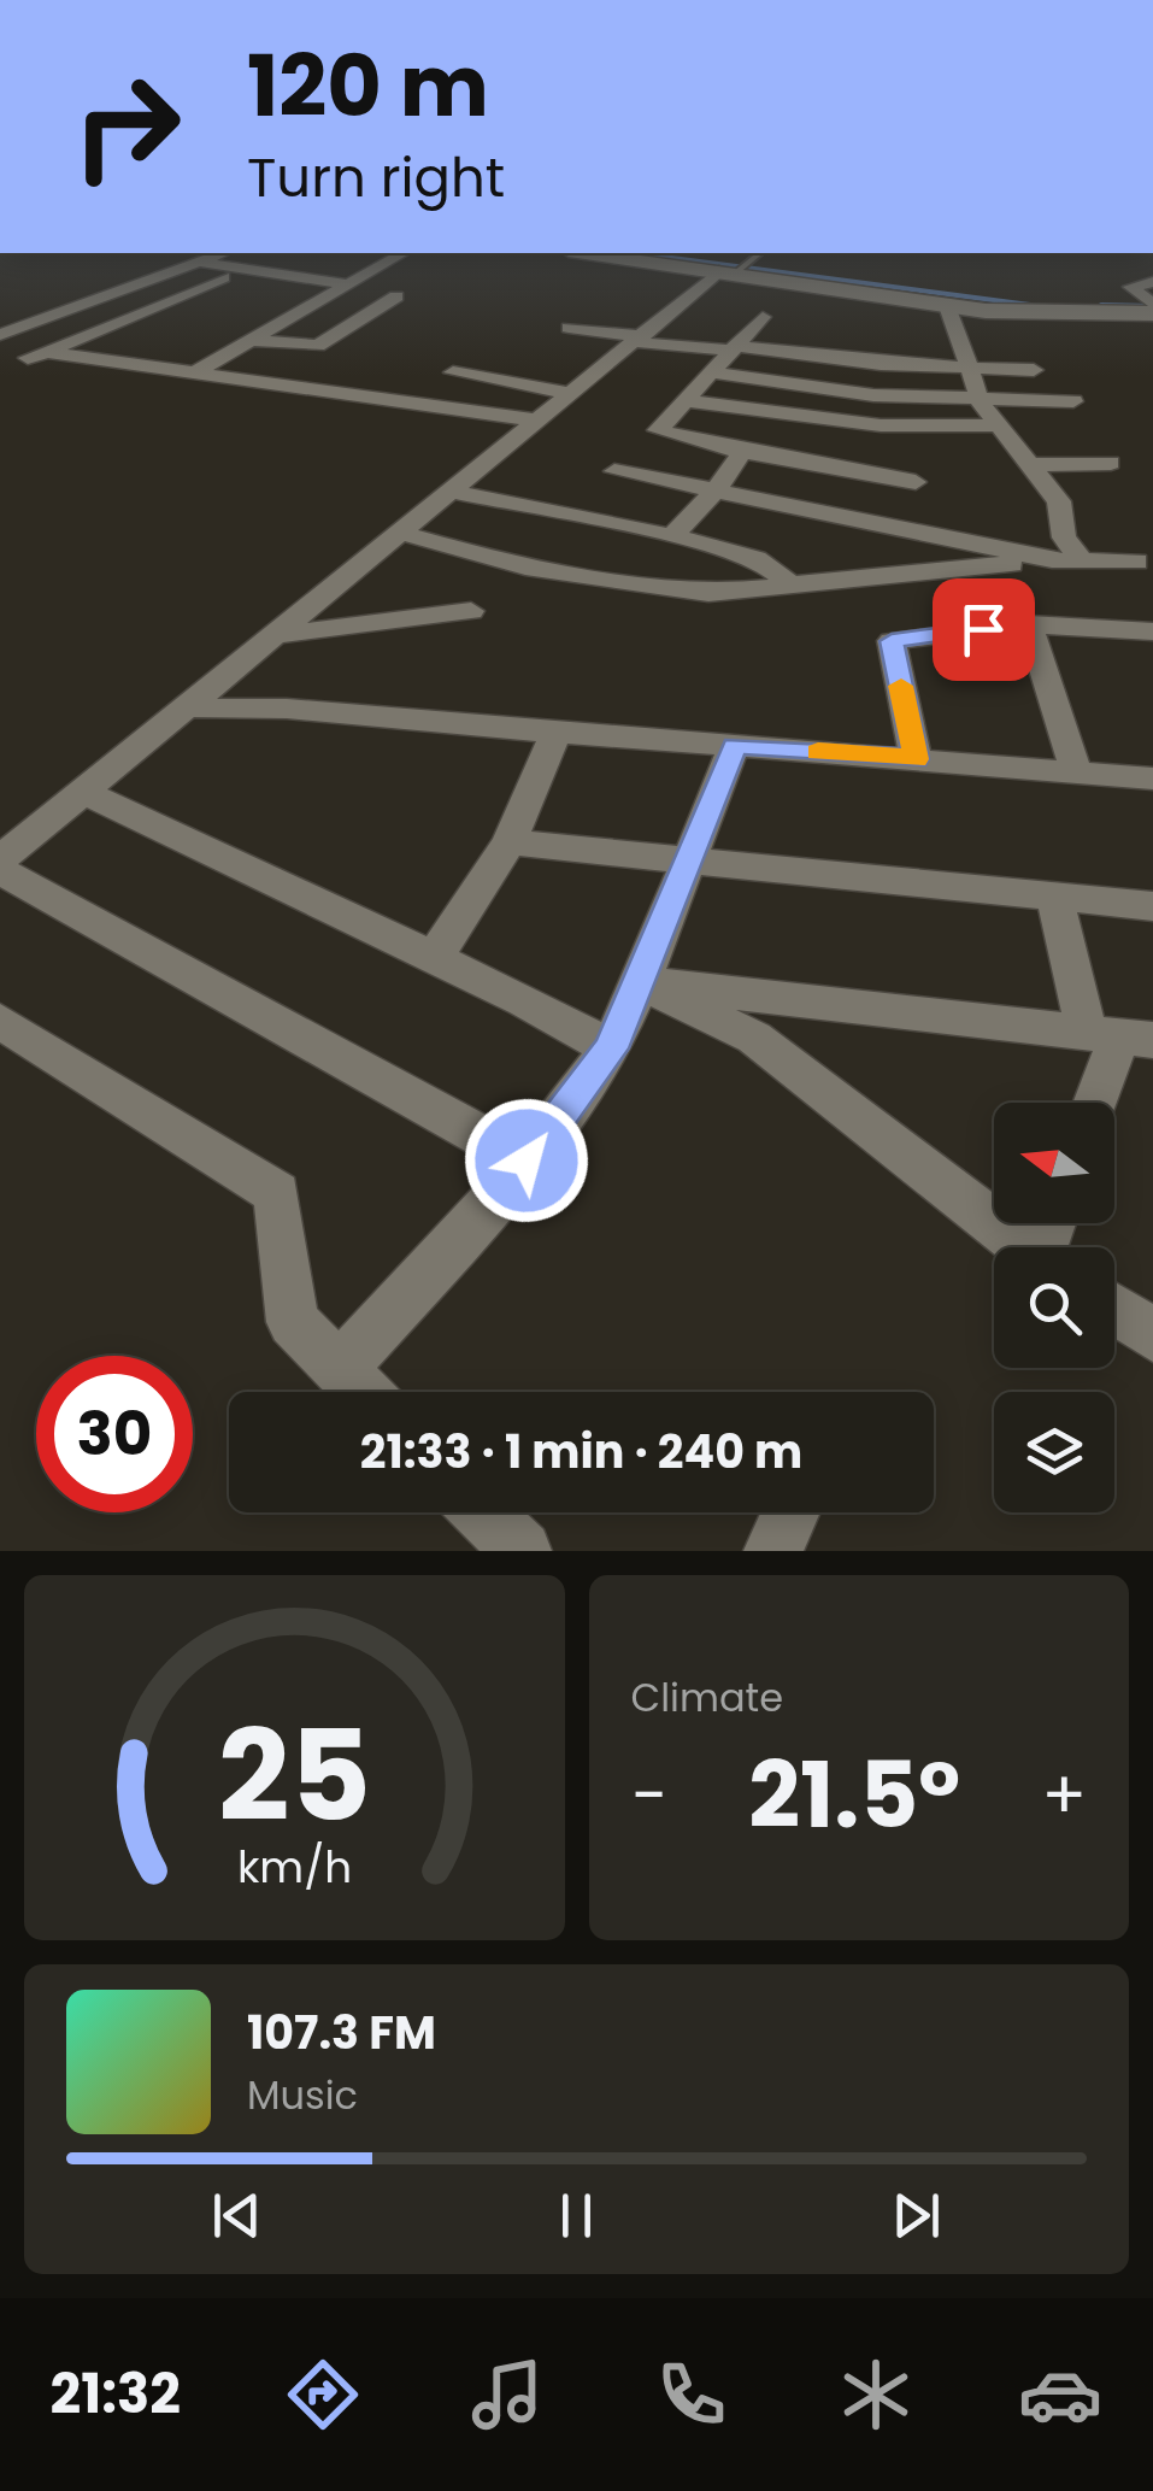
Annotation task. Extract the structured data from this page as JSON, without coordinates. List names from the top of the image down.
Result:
{
  "north": "left",
  "page": {
    "turn": ["120 m", "Turn right"],
    "limit": "30",
    "trip": "21:33 · 1 min · 240 m",
    "tile": "Climate",
    "heat": ["−", "21.5°", "+"],
    "song": ["107.3 FM", "Music"],
    "tabs": "21:32",
    "gauge": ["25", "km/h"]
  }
}
